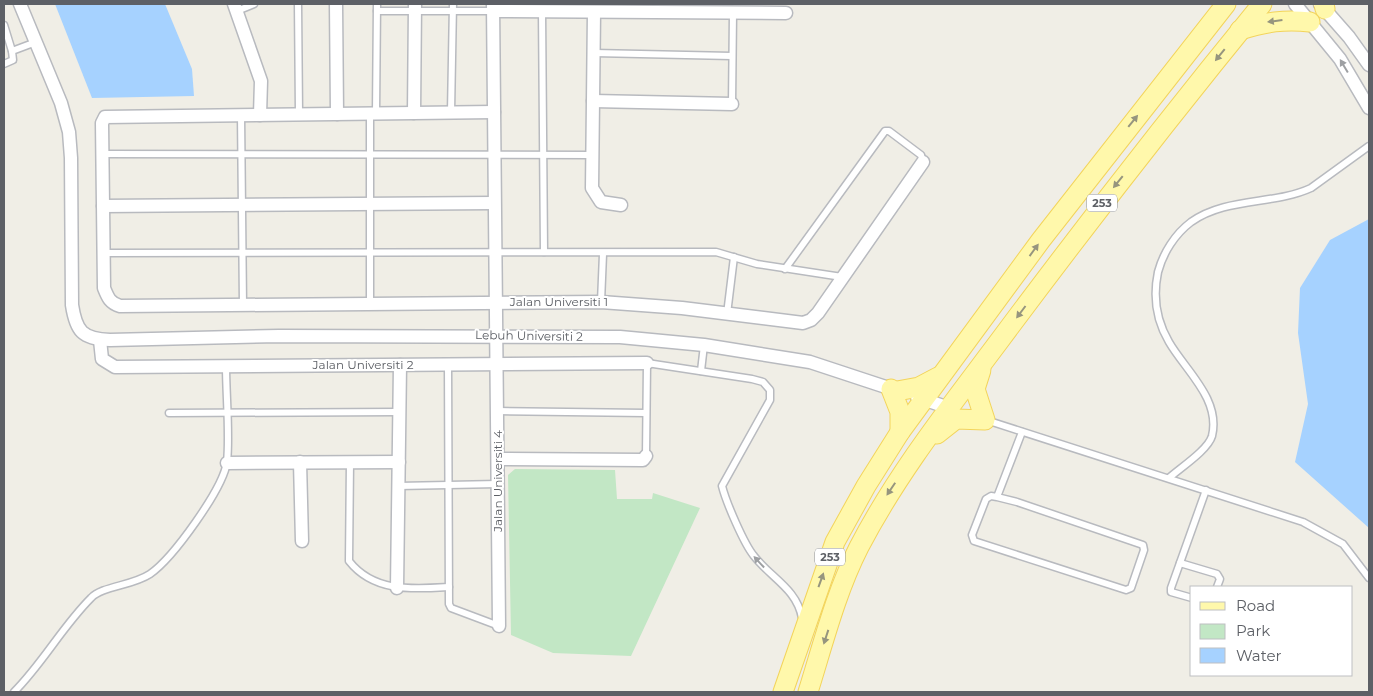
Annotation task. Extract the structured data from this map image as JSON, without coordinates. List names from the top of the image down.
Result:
{
  "streets": {
    "main road": ["253"],
    "street": [
      "Jalan Universiti 1",
      "Lebuh Universiti 2",
      "Jalan Universiti 2",
      "Jalan Universiti 4"
    ]
  },
  "crossings": [
    ["253", "Lebuh Universiti 2"],
    ["Jalan Universiti 1", "Jalan Universiti 4"],
    ["Lebuh Universiti 2", "Jalan Universiti 2"],
    ["Lebuh Universiti 2", "Jalan Universiti 4"],
    ["Jalan Universiti 2", "Jalan Universiti 4"]
  ],
  "legend": ["Road", "Park", "Water"]
}
